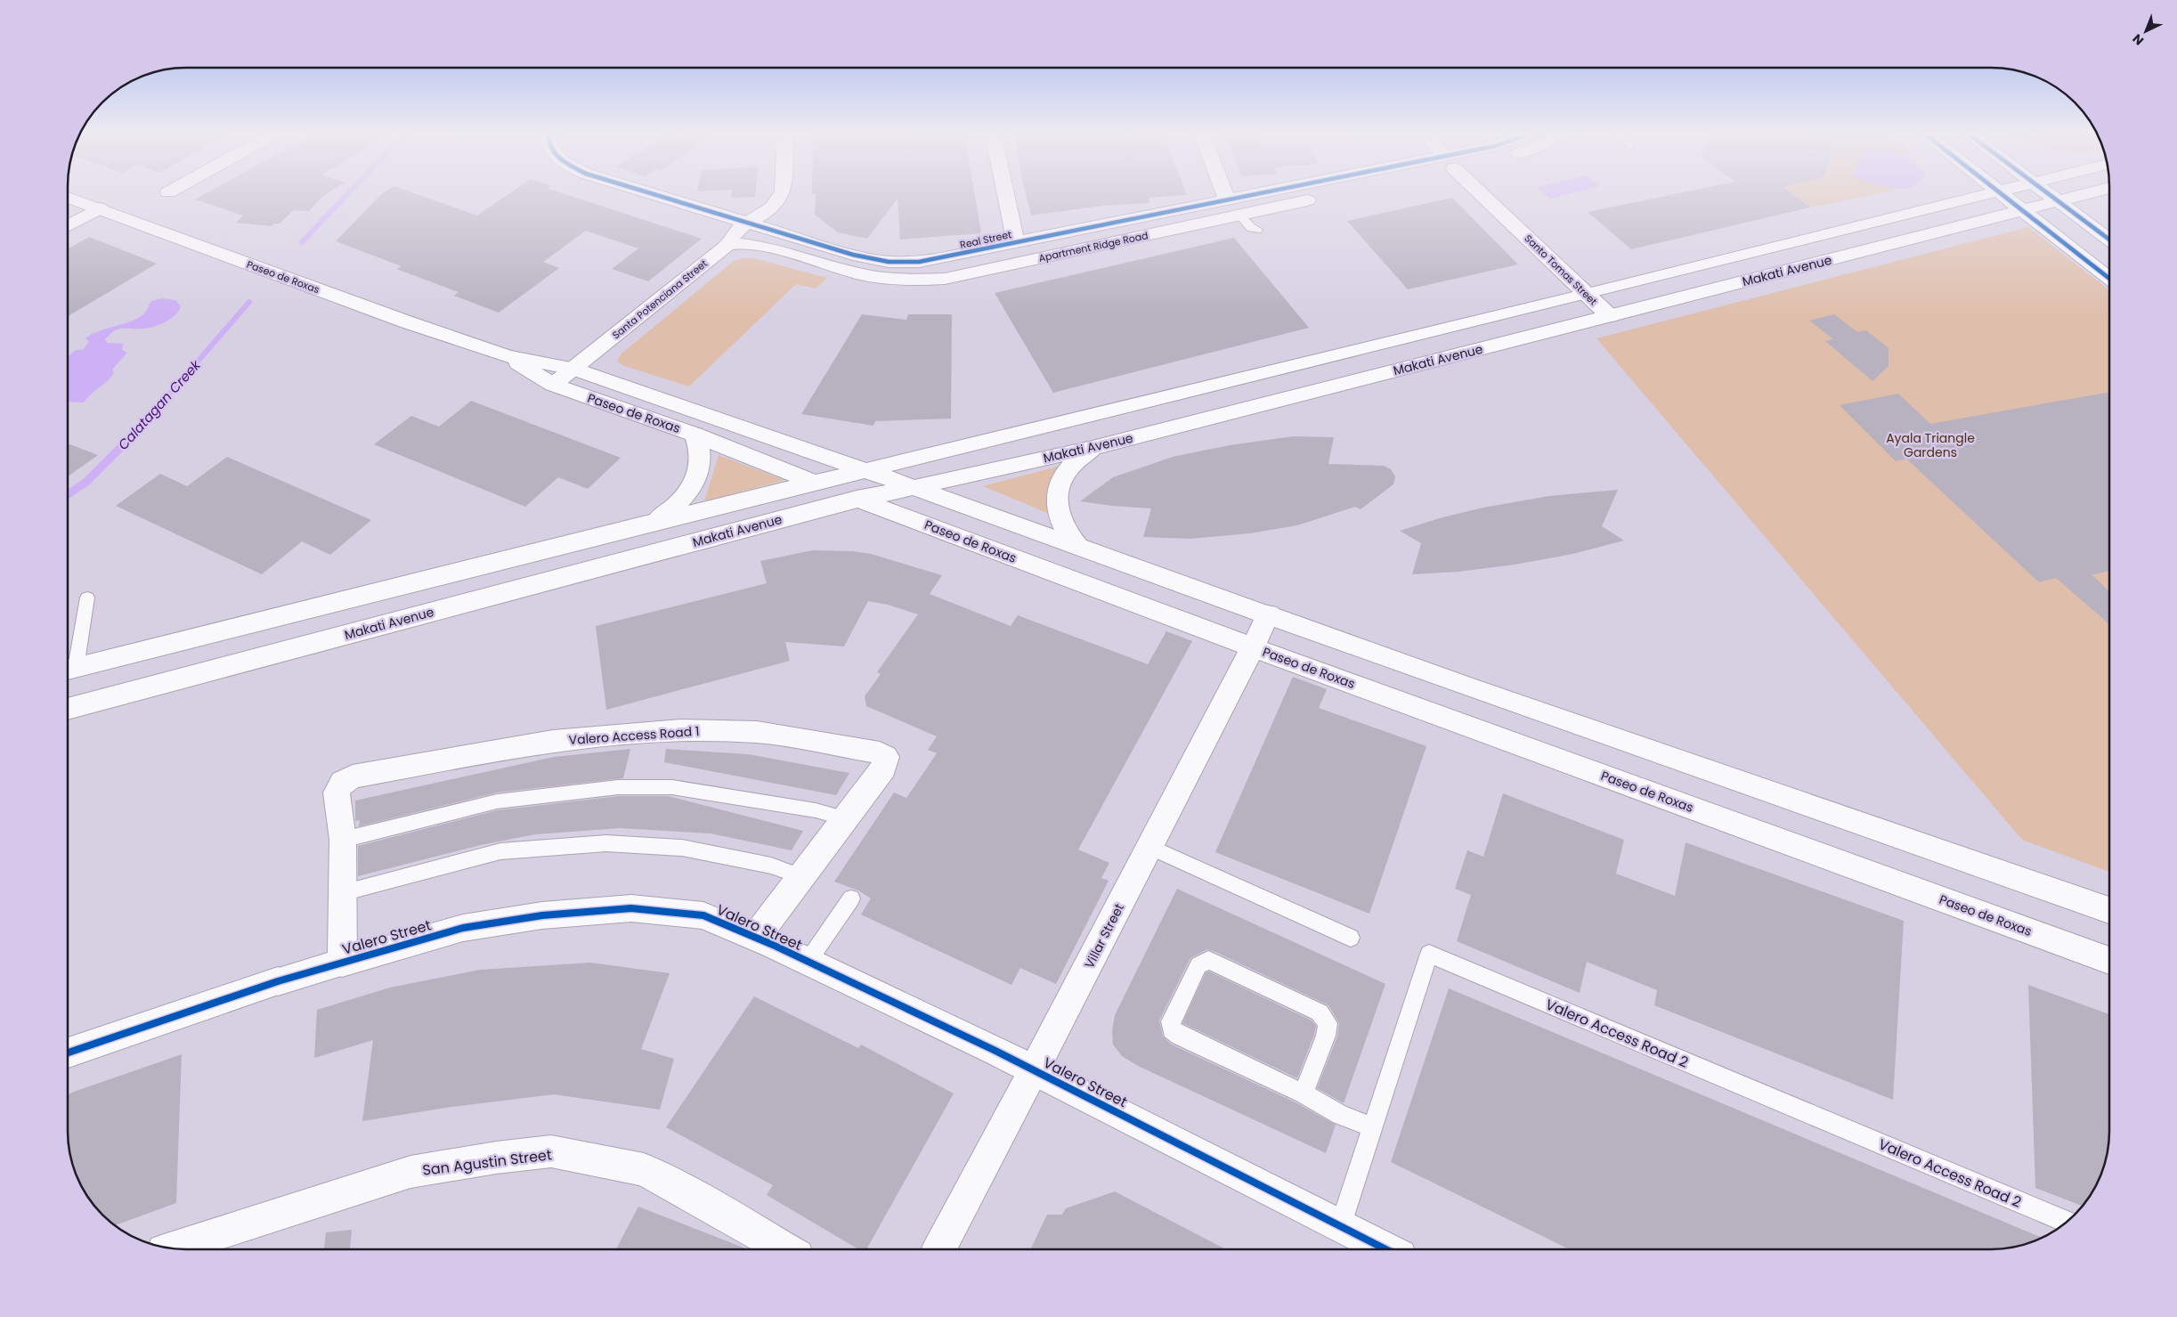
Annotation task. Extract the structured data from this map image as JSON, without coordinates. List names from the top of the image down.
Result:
{
  "streets": {
    "main road": [
      "Real Street",
      "Apartment Ridge Road",
      "Santo Tomas Street",
      "Makati Avenue",
      "Paseo de Roxas",
      "Santa Potenciana Street",
      "Valero Access Road 1",
      "Valero Street",
      "Villar Street",
      "San Agustin Street"
    ],
    "lane": ["Valero Access Road 2"]
  },
  "crossings": [
    ["Real Street", "Santa Potenciana Street"],
    ["Apartment Ridge Road", "Santa Potenciana Street"],
    ["Santo Tomas Street", "Makati Avenue"],
    ["Makati Avenue", "Paseo de Roxas"],
    ["Paseo de Roxas", "Santa Potenciana Street"],
    ["Paseo de Roxas", "Villar Street"],
    ["Valero Access Road 1", "Valero Street"],
    ["Valero Street", "Villar Street"],
    ["Valero Street", "Valero Access Road 2"]
  ],
  "water": ["Calatagan Creek"],
  "parks": ["Ayala Triangle Gardens"],
  "north": "bottom left"
}
